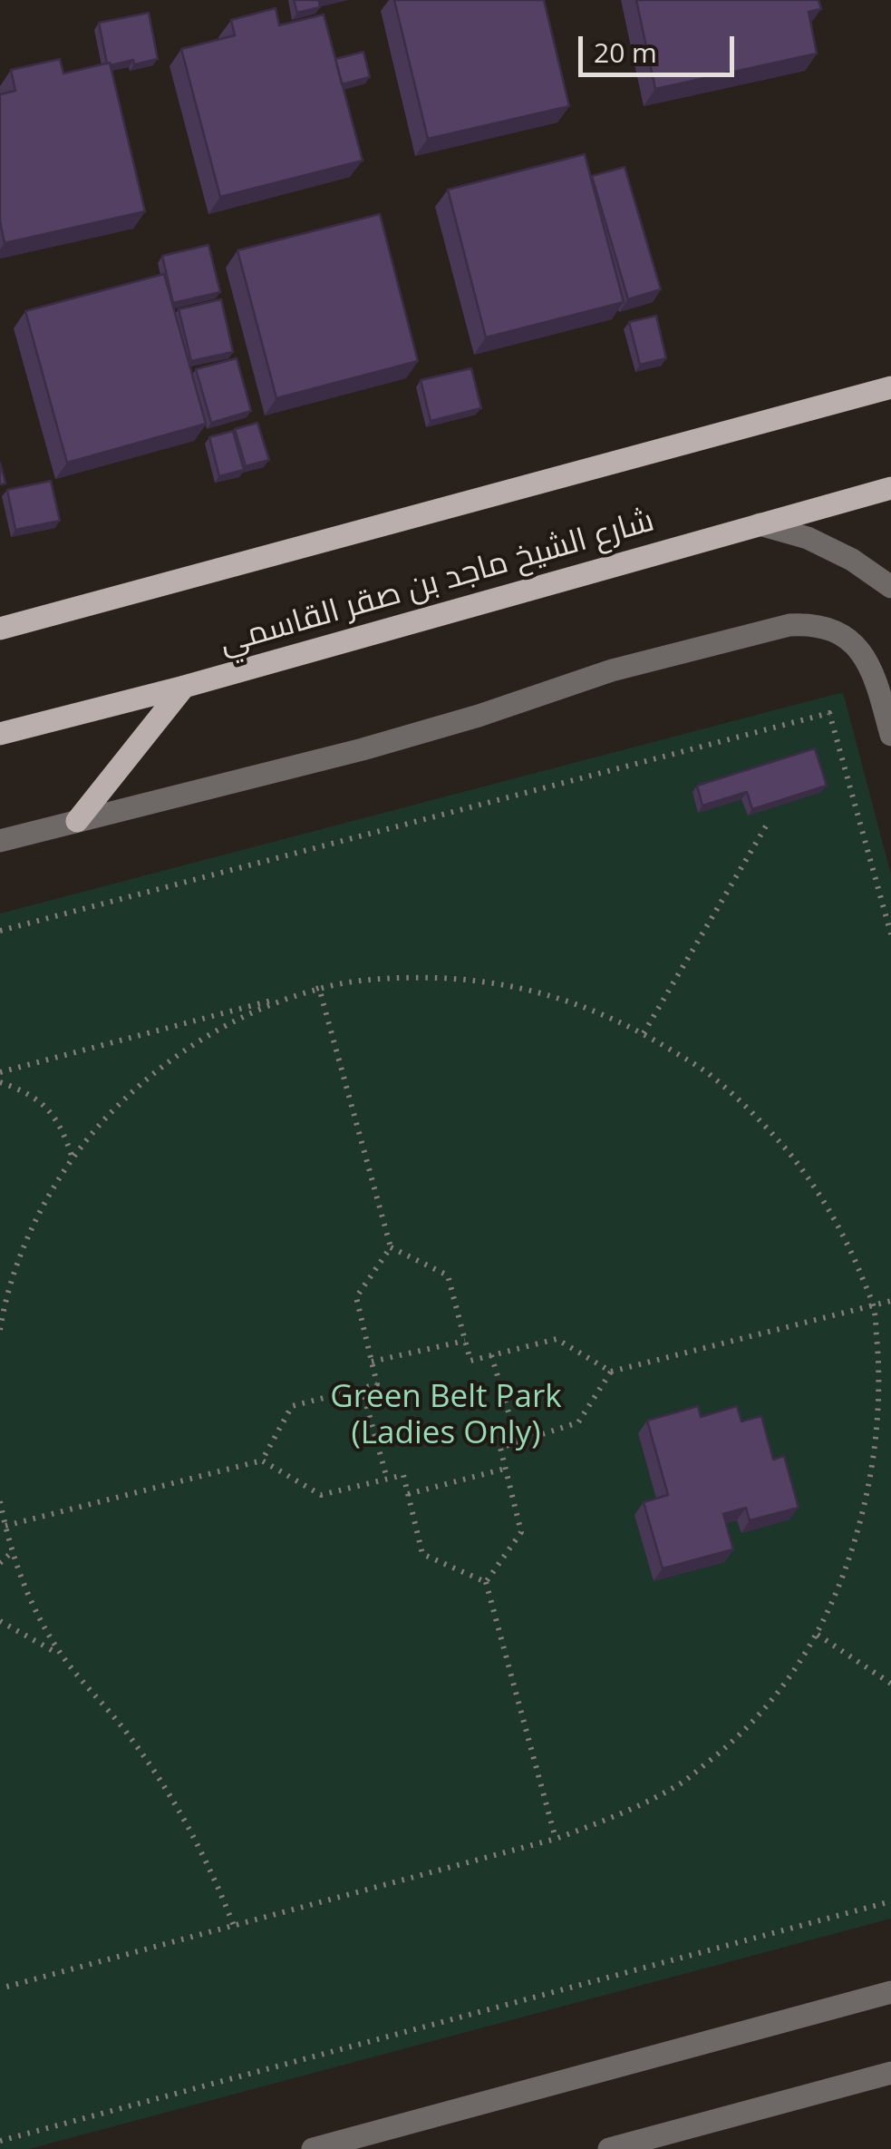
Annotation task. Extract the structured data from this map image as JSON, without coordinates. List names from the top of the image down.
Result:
{
  "streets": {
    "main road": ["شارع الشيخ ماجد بن صقر القاسمي"]
  },
  "parks": ["Green Belt Park (Ladies Only)"],
  "scale_bar": "20 m"
}
